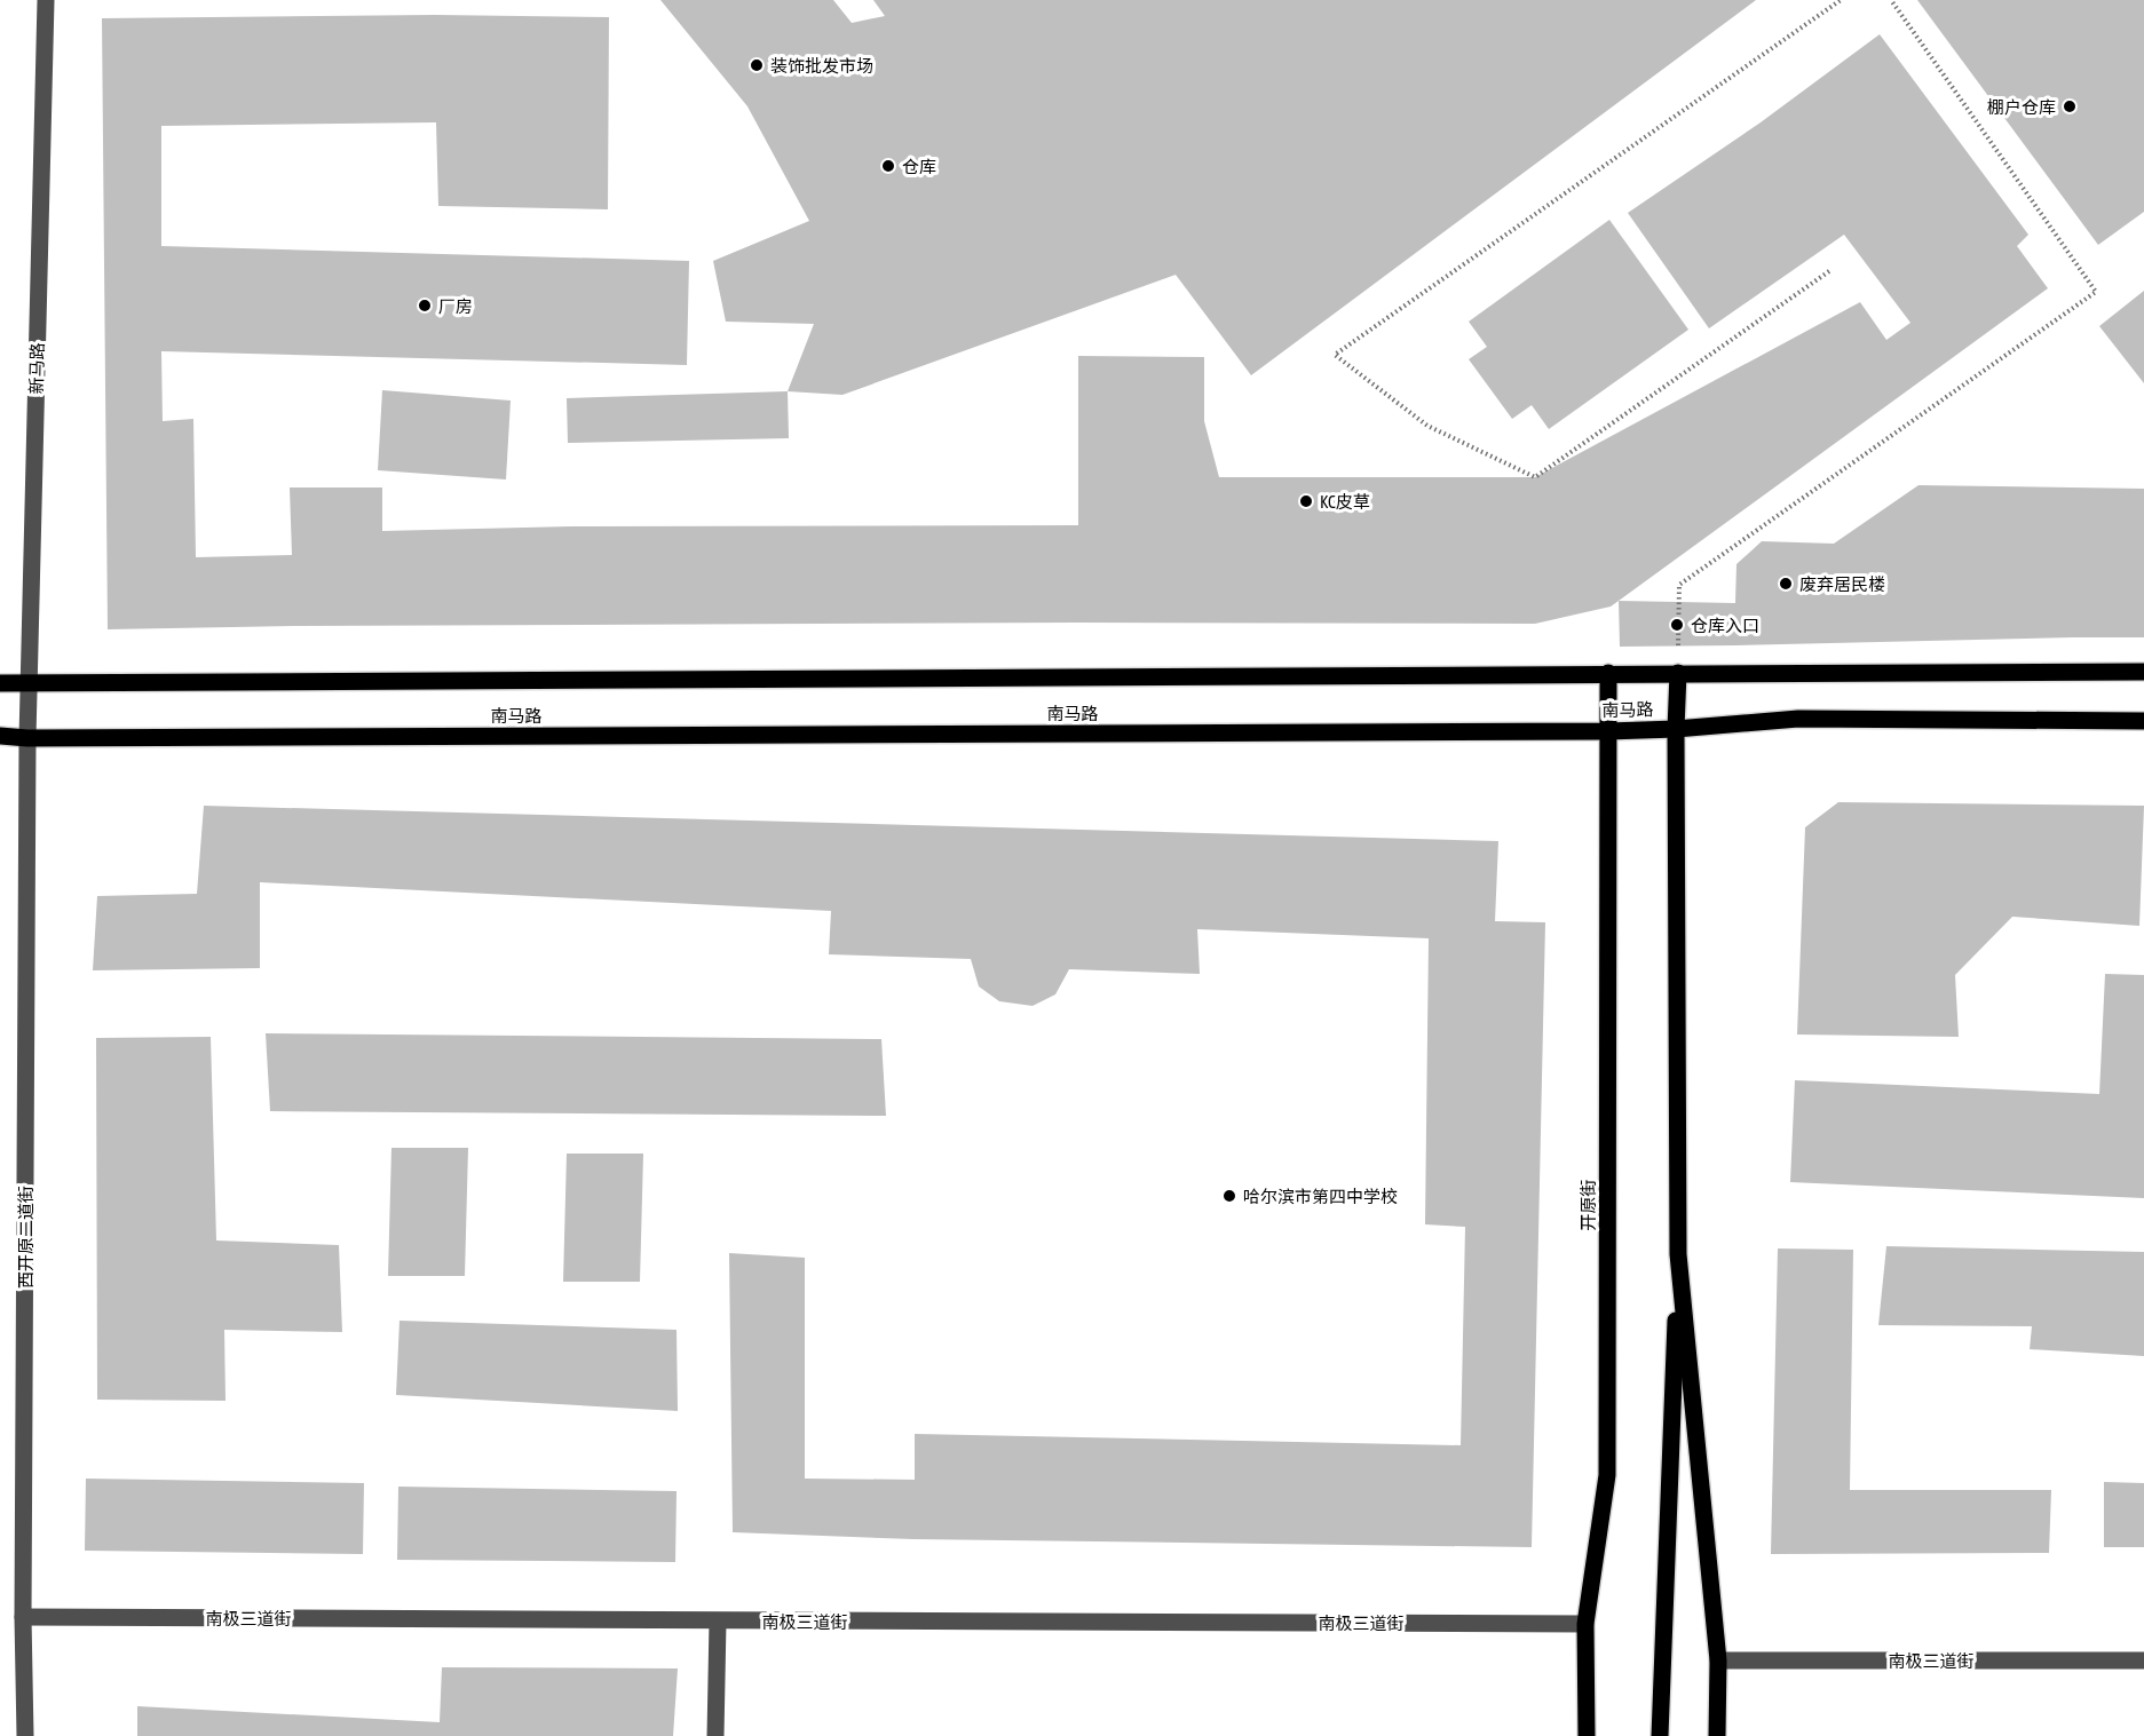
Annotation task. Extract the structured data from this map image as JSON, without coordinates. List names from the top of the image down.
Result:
{
  "streets": {
    "main road": ["南马路", "开原街"],
    "street": ["新马路", "西开原二道街", "南极三道街"]
  },
  "crossings": [
    ["新马路", "南马路"],
    ["新马路", "西开原二道街"],
    ["南马路", "开原街"],
    ["南马路", "西开原二道街"],
    ["开原街", "南极三道街"],
    ["西开原二道街", "南极三道街"]
  ],
  "places": [
    "装饰批发市场",
    "棚户仓库",
    "仓库",
    "厂房",
    "KC皮草",
    "废弃居民楼",
    "仓库入口",
    "哈尔滨市第四中学校"
  ]
}
